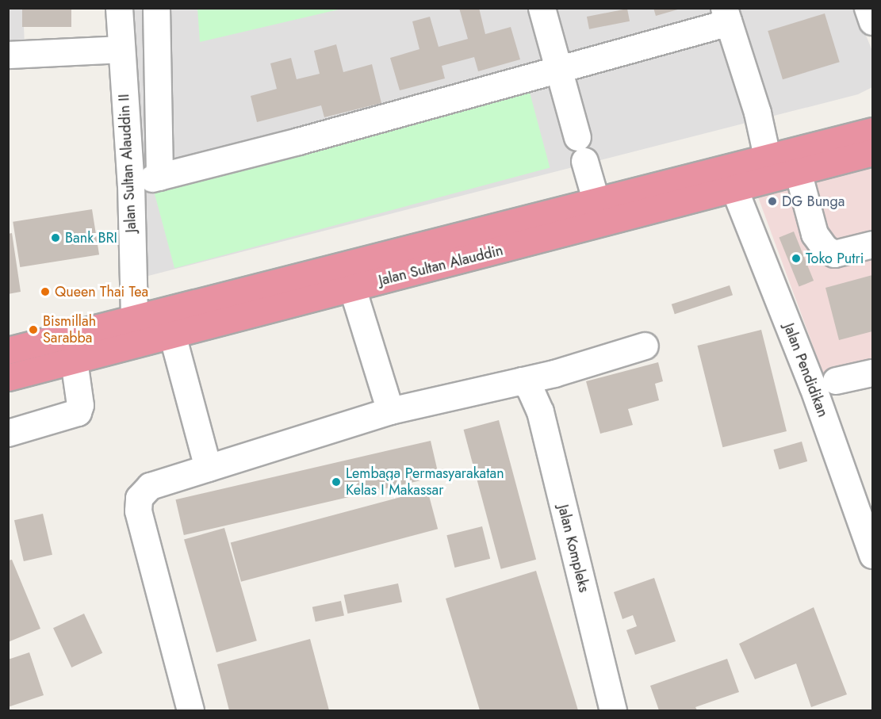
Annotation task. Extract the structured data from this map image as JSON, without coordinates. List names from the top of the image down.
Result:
{
  "streets": {
    "highway": ["Jalan Sultan Alauddin"],
    "street": ["Jalan Sultan Alauddin II", "Jalan Pendidikan", "Jalan Kompleks"]
  },
  "crossings": [
    ["Jalan Sultan Alauddin II", "Jalan Sultan Alauddin"],
    ["Jalan Sultan Alauddin", "Jalan Pendidikan"]
  ],
  "places": [
    "DG Bunga",
    "Bank BRI",
    "Toko Putri",
    "Queen Thai Tea",
    "Bismillah Sarabba",
    "Lembaga Permasyarakatan Kelas I Makassar"
  ]
}
